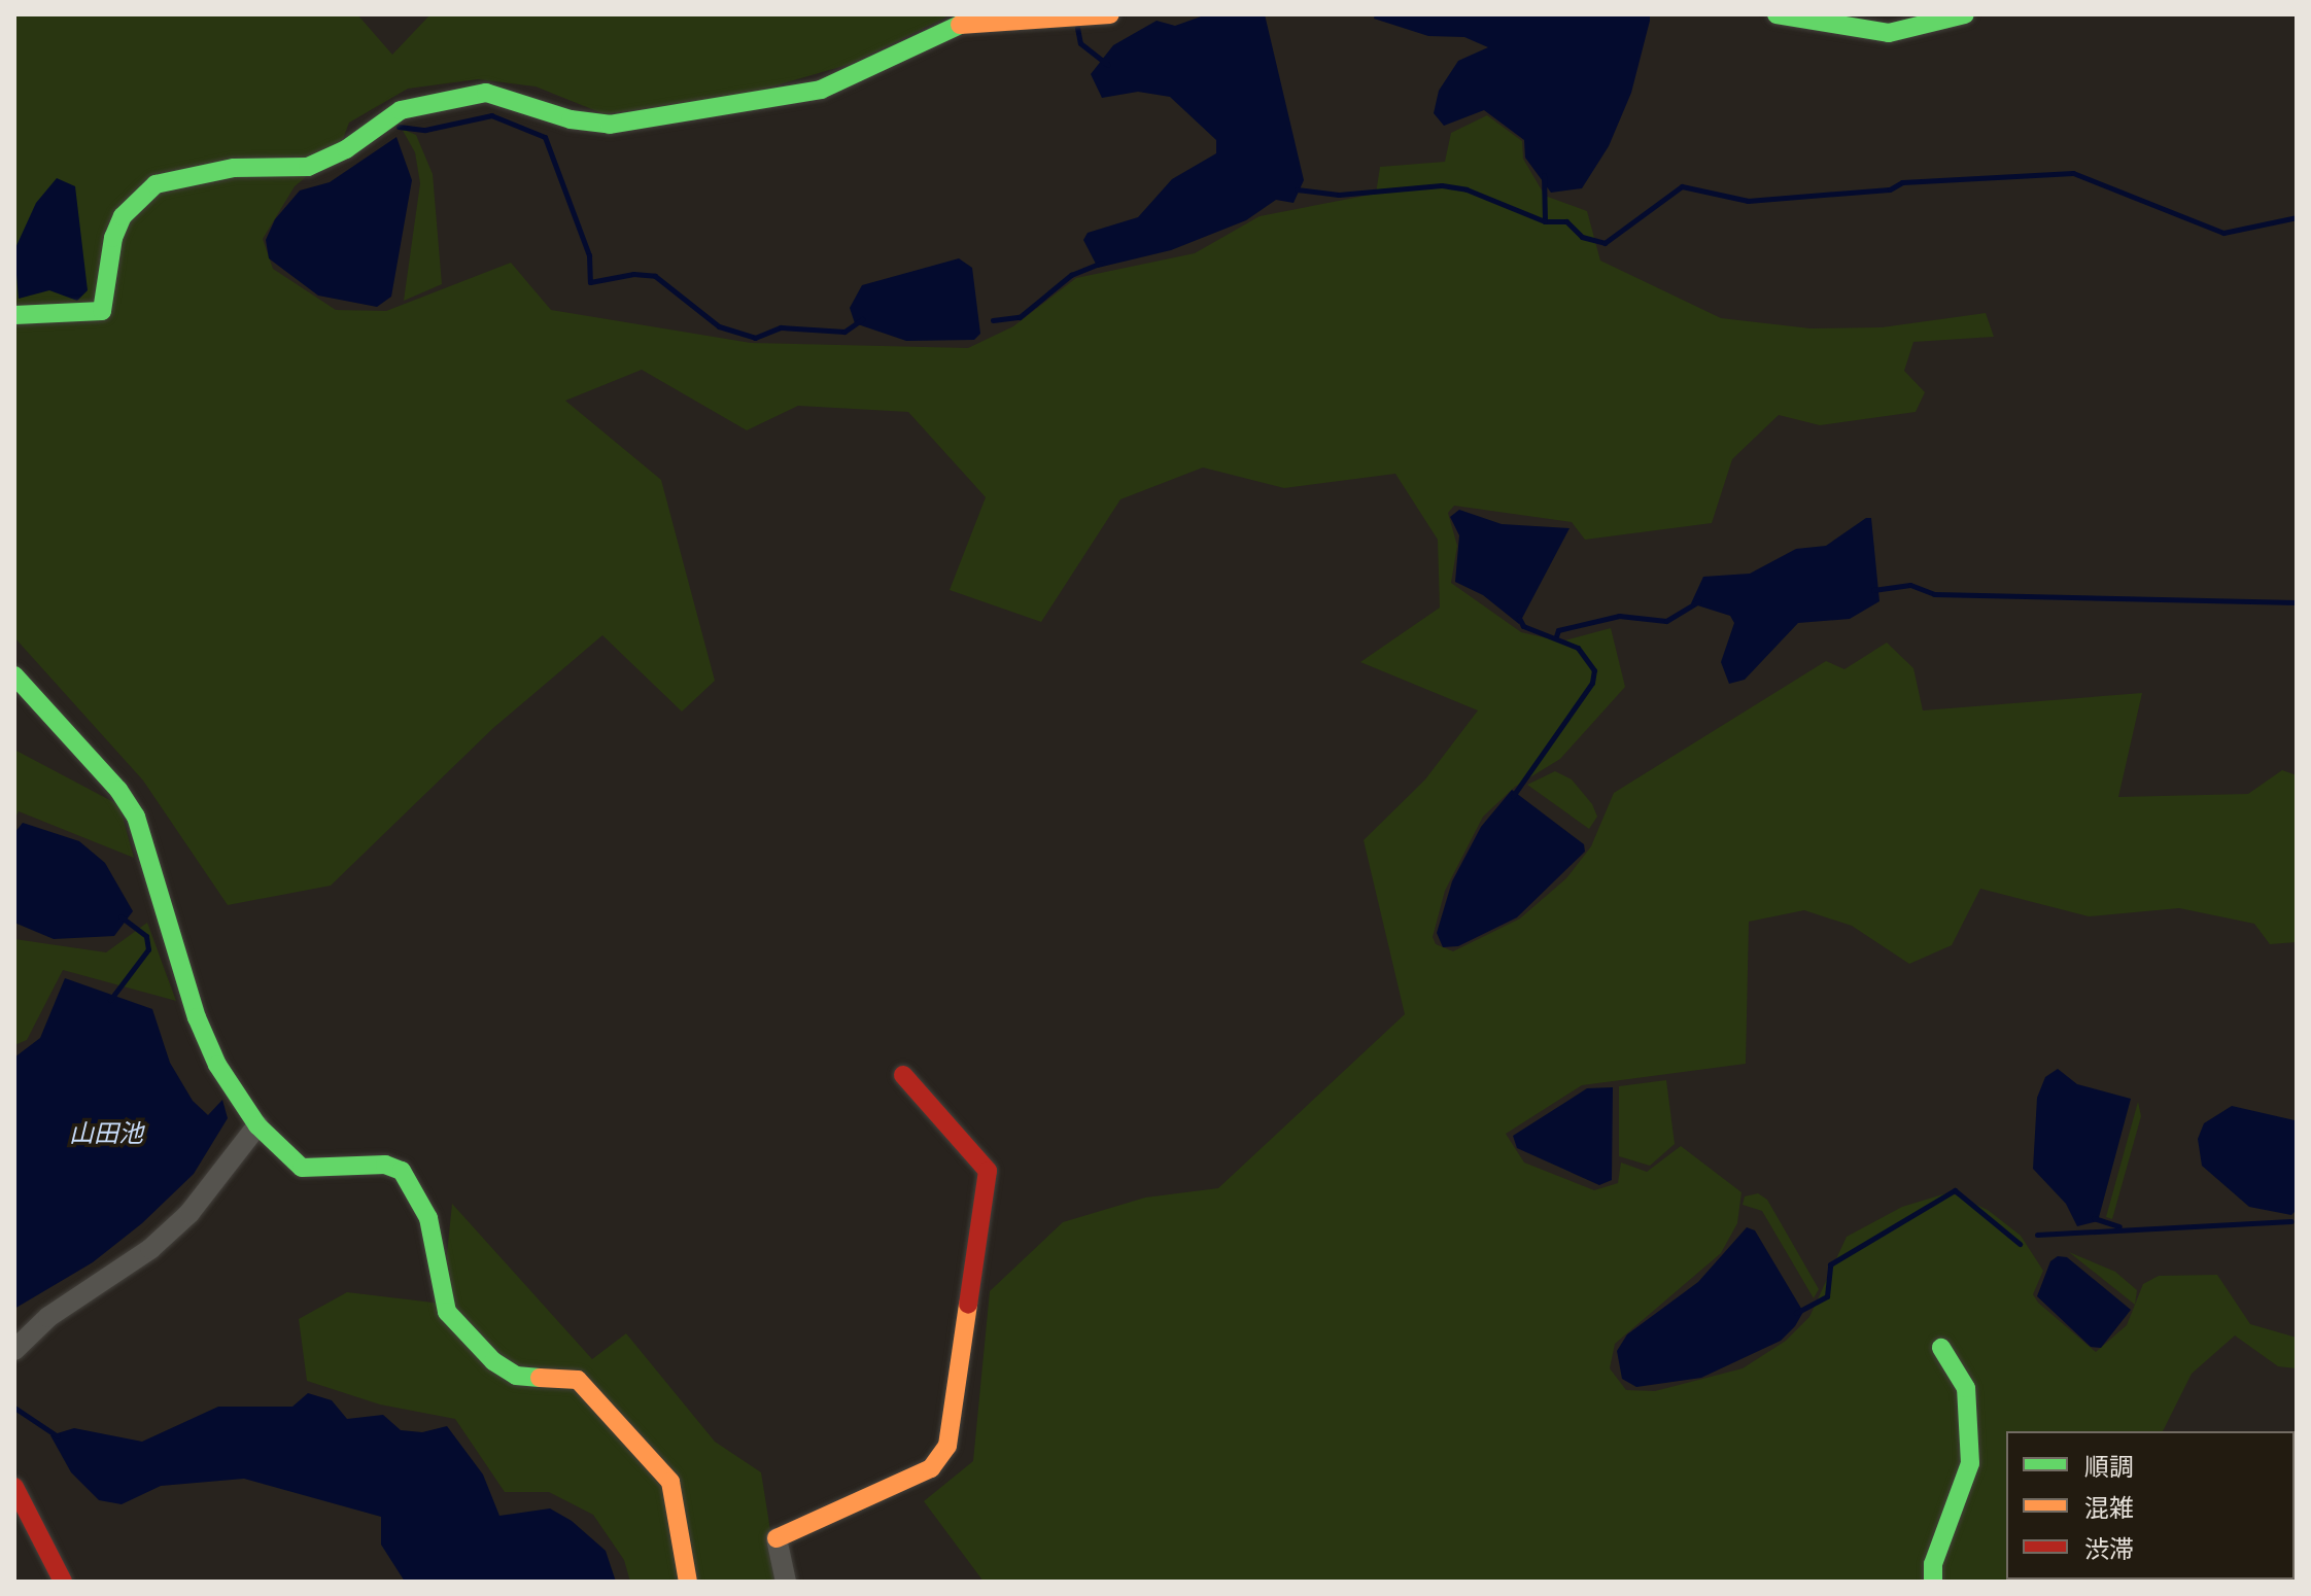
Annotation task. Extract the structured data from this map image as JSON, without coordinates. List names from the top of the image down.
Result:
{
  "water": ["山田池"],
  "legend": ["順調", "混雑", "渋滞"]
}
